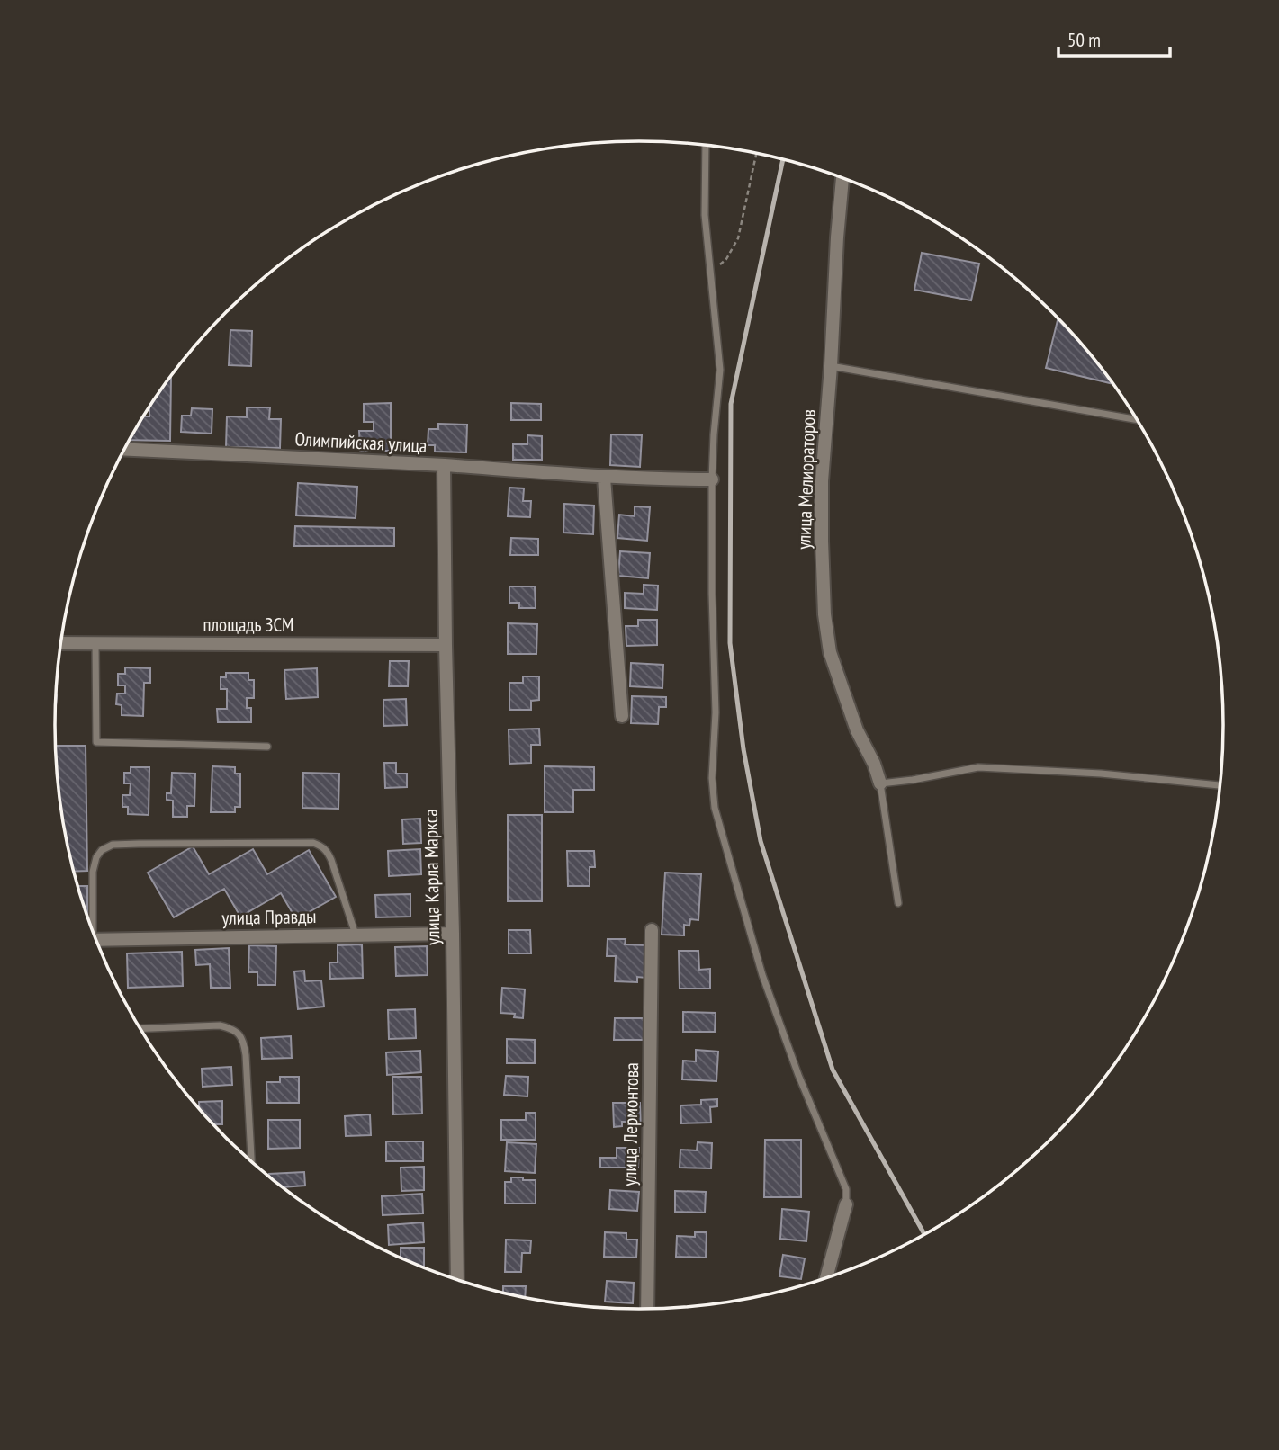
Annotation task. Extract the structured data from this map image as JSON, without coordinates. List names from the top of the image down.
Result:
{
  "streets": {
    "street": [
      "Олимпийская улица",
      "улица Мелиораторов",
      "площадь ЗСМ",
      "улица Карла Маркса",
      "улица Правды",
      "улица Лермонтова"
    ]
  },
  "crossings": [
    ["Олимпийская улица", "улица Карла Маркса"],
    ["площадь ЗСМ", "улица Карла Маркса"],
    ["улица Карла Маркса", "улица Правды"]
  ],
  "scale_bar": "50 m"
}
